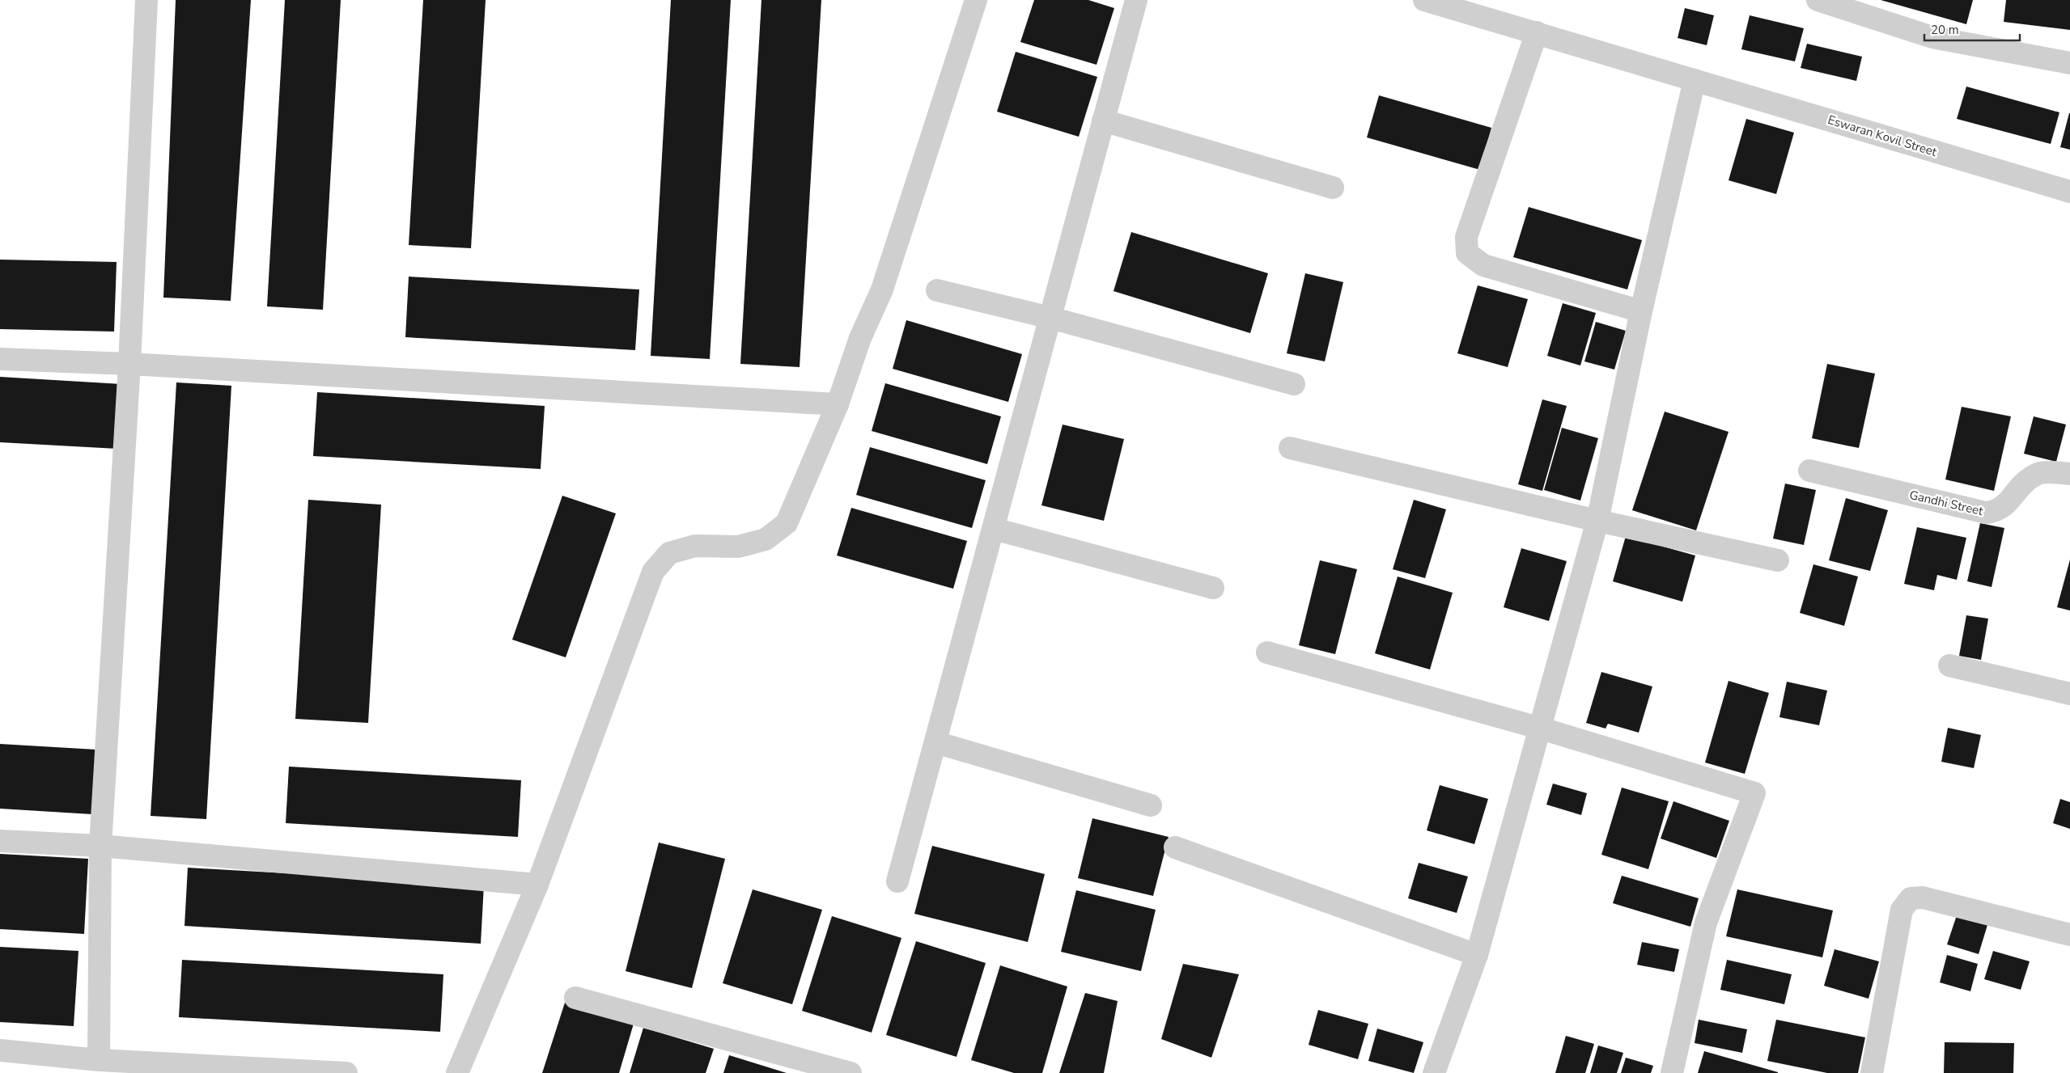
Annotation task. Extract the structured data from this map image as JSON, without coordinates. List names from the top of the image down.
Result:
{
  "streets": {
    "street": ["Eswaran Kovil Street", "Gandhi Street"]
  },
  "scale_bar": "20 m"
}
